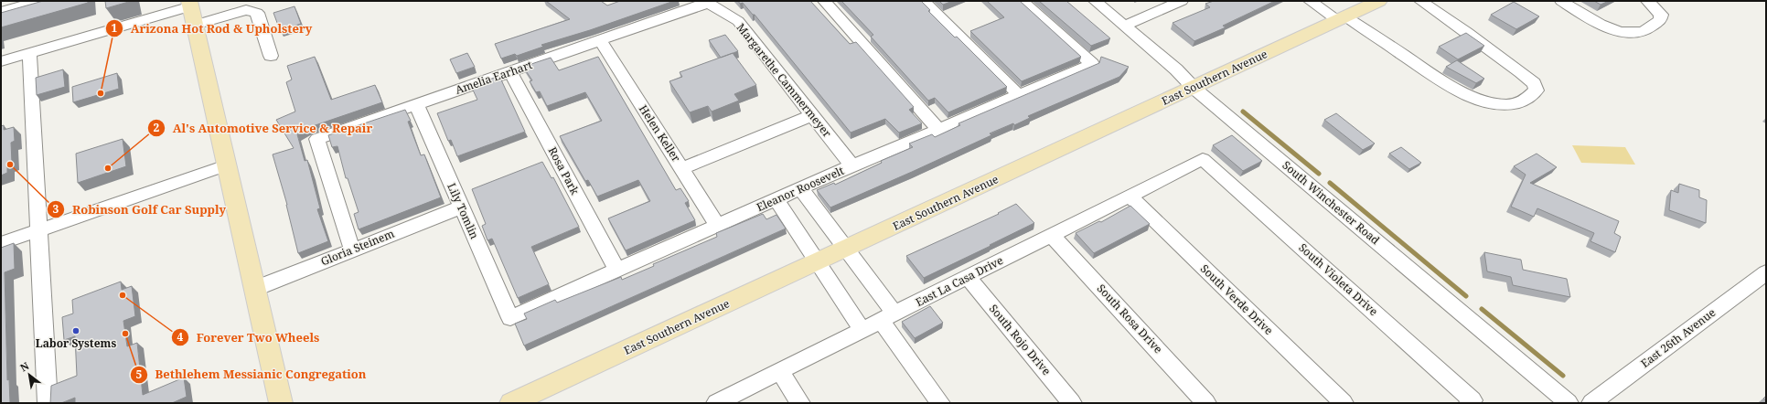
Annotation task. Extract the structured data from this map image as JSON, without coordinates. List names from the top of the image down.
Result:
{
  "streets": {
    "main road": ["East Southern Avenue"],
    "street": [
      "Amelia Earhart",
      "Margarethe Cammermeyer",
      "Helen Keller",
      "Rosa Park",
      "Eleanor Roosevelt",
      "South Winchester Road",
      "Lily Tomlin",
      "Gloria Steinem",
      "South Violeta Drive",
      "East La Casa Drive",
      "South Verde Drive",
      "South Rosa Drive",
      "East 26th Avenue",
      "South Rojo Drive"
    ]
  },
  "crossings": [
    ["Amelia Earhart", "Margarethe Cammermeyer"],
    ["Amelia Earhart", "Helen Keller"],
    ["Amelia Earhart", "Rosa Park"],
    ["Amelia Earhart", "Lily Tomlin"],
    ["Amelia Earhart", "Gloria Steinem"],
    ["East Southern Avenue", "South Winchester Road"],
    ["Margarethe Cammermeyer", "Eleanor Roosevelt"],
    ["Helen Keller", "Eleanor Roosevelt"],
    ["Rosa Park", "Eleanor Roosevelt"],
    ["Eleanor Roosevelt", "Lily Tomlin"],
    ["Lily Tomlin", "Gloria Steinem"],
    ["South Violeta Drive", "East La Casa Drive"],
    ["East La Casa Drive", "South Verde Drive"],
    ["East La Casa Drive", "South Rosa Drive"],
    ["East La Casa Drive", "South Rojo Drive"]
  ],
  "places": [
    "Arizona Hot Rod & Upholstery",
    "Robinson Golf Car Supply",
    "Al's Automotive Service & Repair",
    "Forever Two Wheels",
    "Labor Systems",
    "Bethlehem Messianic Congregation"
  ],
  "north": "top left"
}
